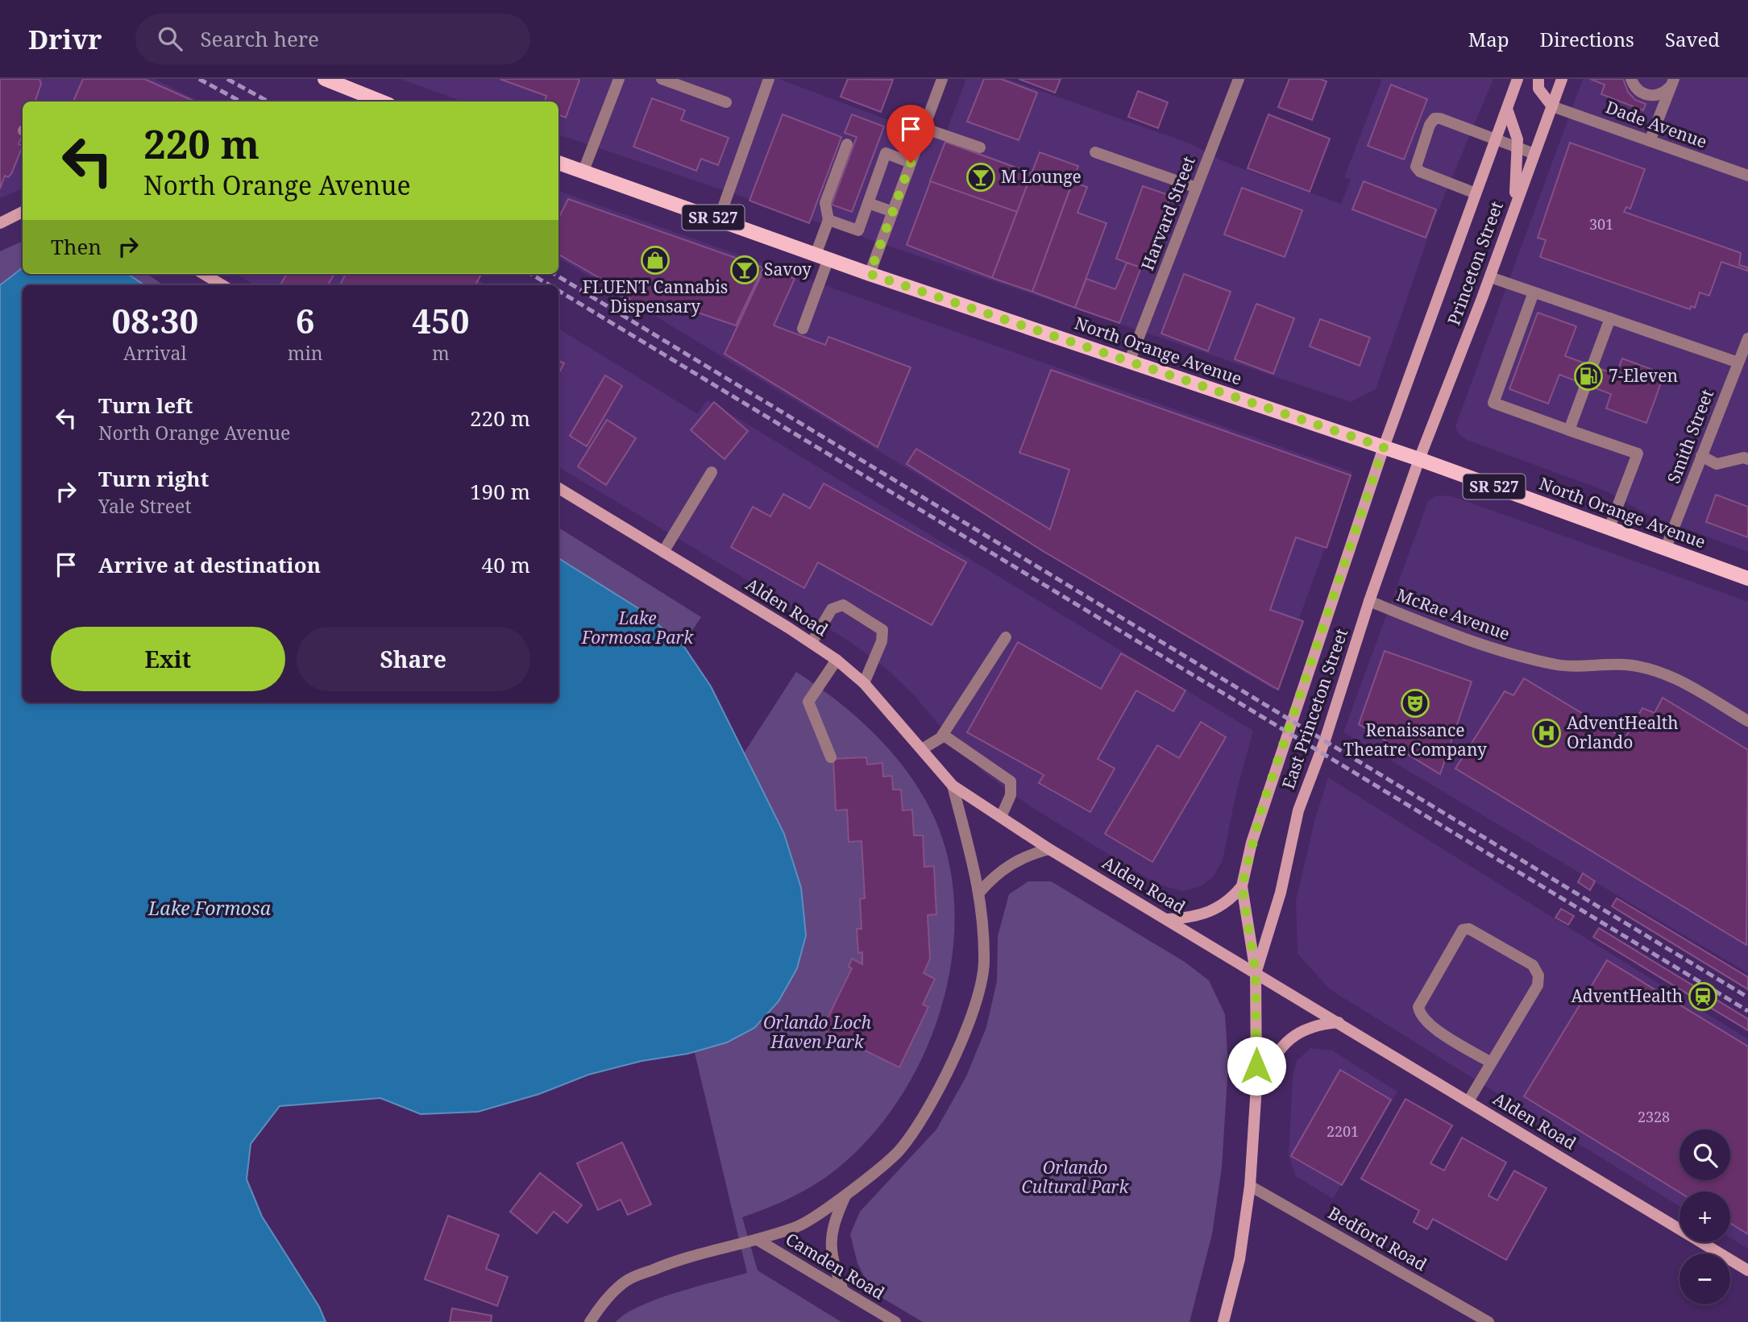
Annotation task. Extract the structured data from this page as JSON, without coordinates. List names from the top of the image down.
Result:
{
  "streets": {
    "main road": [
      "SR 527",
      "Princeton Street",
      "North Orange Avenue",
      "Alden Road",
      "East Princeton Street"
    ],
    "street": [
      "Dade Avenue",
      "Harvard Street",
      "Smith Street",
      "McRae Avenue",
      "Bedford Road",
      "Camden Road"
    ]
  },
  "crossings": [
    ["Dade Avenue", "Princeton Street"],
    ["Harvard Street", "North Orange Avenue"],
    ["Princeton Street", "North Orange Avenue"],
    ["Princeton Street", "East Princeton Street"],
    ["North Orange Avenue", "Smith Street"],
    ["North Orange Avenue", "East Princeton Street"],
    ["Alden Road", "East Princeton Street"],
    ["McRae Avenue", "East Princeton Street"],
    ["East Princeton Street", "Bedford Road"]
  ],
  "water": ["Lake Formosa"],
  "parks": ["Lake Formosa Park", "Orlando Loch Haven Park", "Orlando Cultural Park"],
  "places": {
    "bar": ["M Lounge", "Savoy"],
    "shop": ["FLUENT Cannabis Dispensary"],
    "fuel station": ["7-Eleven"],
    "theatre": ["Renaissance Theatre Company"],
    "hospital": ["AdventHealth Orlando"],
    "station": ["AdventHealth"]
  },
  "house_numbers": ["301", "2328", "2201"],
  "page": {
    "header": "Drivr",
    "search": "Search here",
    "nav": ["Map", "Directions", "Saved"],
    "turn": ["220 m", "North Orange Avenue"],
    "then": "Then",
    "eta": [
      "08:30",
      "Arrival",
      "6",
      "min",
      "450",
      "m"
    ],
    "list": [
      {
        "name": "Turn left",
        "note": "North Orange Avenue",
        "value": "220 m"
      },
      {
        "name": "Turn right",
        "note": "Yale Street",
        "value": "190 m"
      },
      {
        "name": "Arrive at destination",
        "value": "40 m"
      }
    ],
    "buttons": ["Exit", "Share"],
    "map_buttons": ["+", "−"]
  }
}
